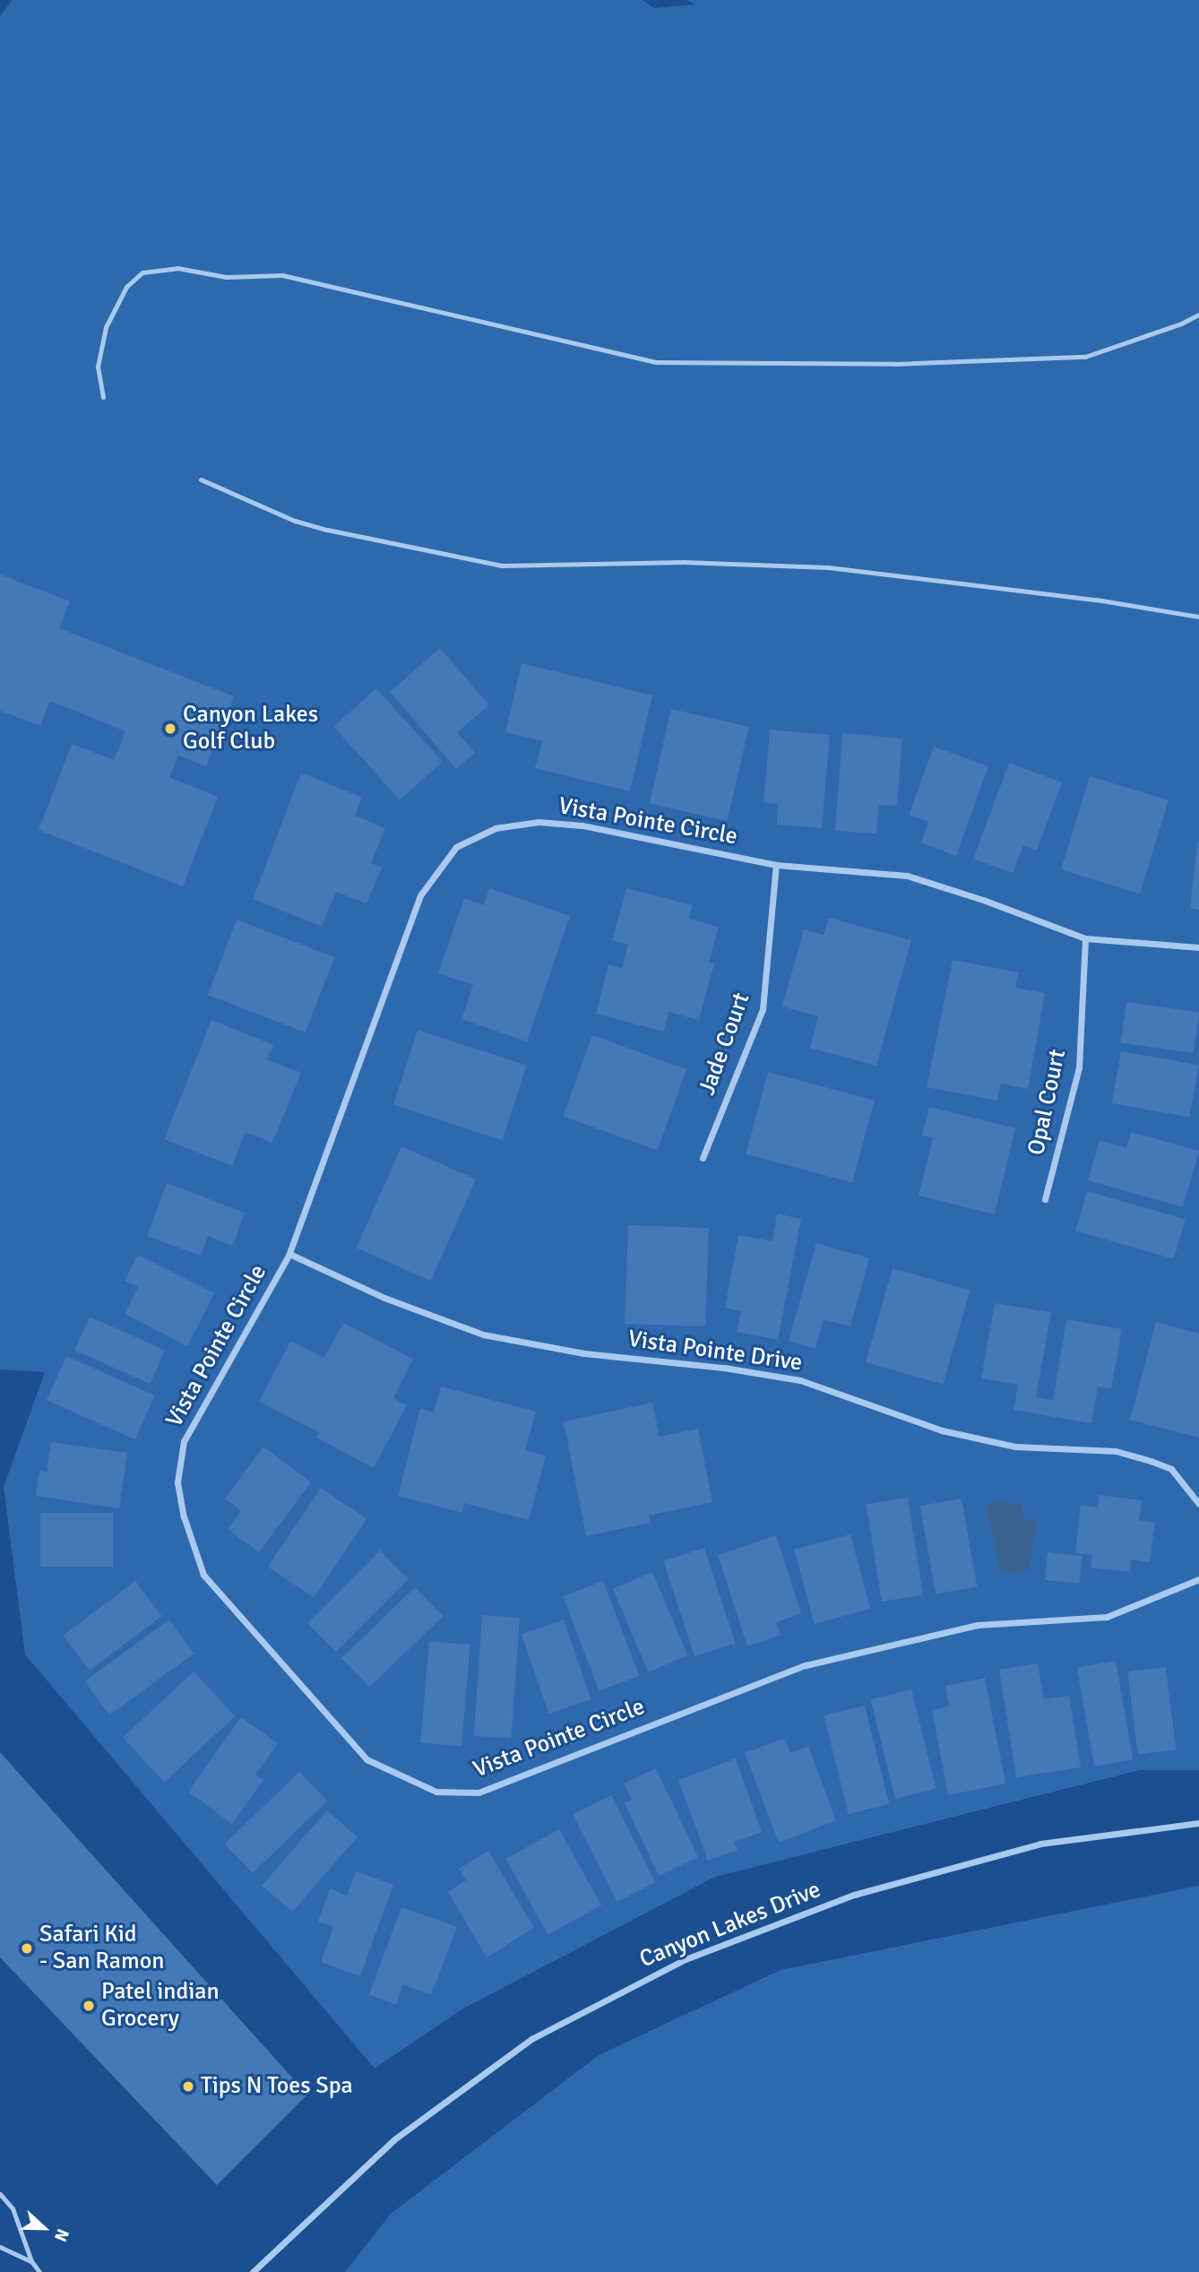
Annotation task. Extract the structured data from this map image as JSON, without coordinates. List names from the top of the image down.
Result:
{
  "streets": {
    "street": [
      "Vista Pointe Circle",
      "Jade Court",
      "Opal Court",
      "Vista Pointe Drive",
      "Canyon Lakes Drive"
    ]
  },
  "crossings": [
    ["Vista Pointe Circle", "Jade Court"],
    ["Vista Pointe Circle", "Opal Court"],
    ["Vista Pointe Circle", "Vista Pointe Drive"]
  ],
  "places": [
    "Canyon Lakes Golf Club",
    "Safari Kid - San Ramon",
    "Patel indian Grocery",
    "Tips N Toes Spa"
  ],
  "north": "right"
}
